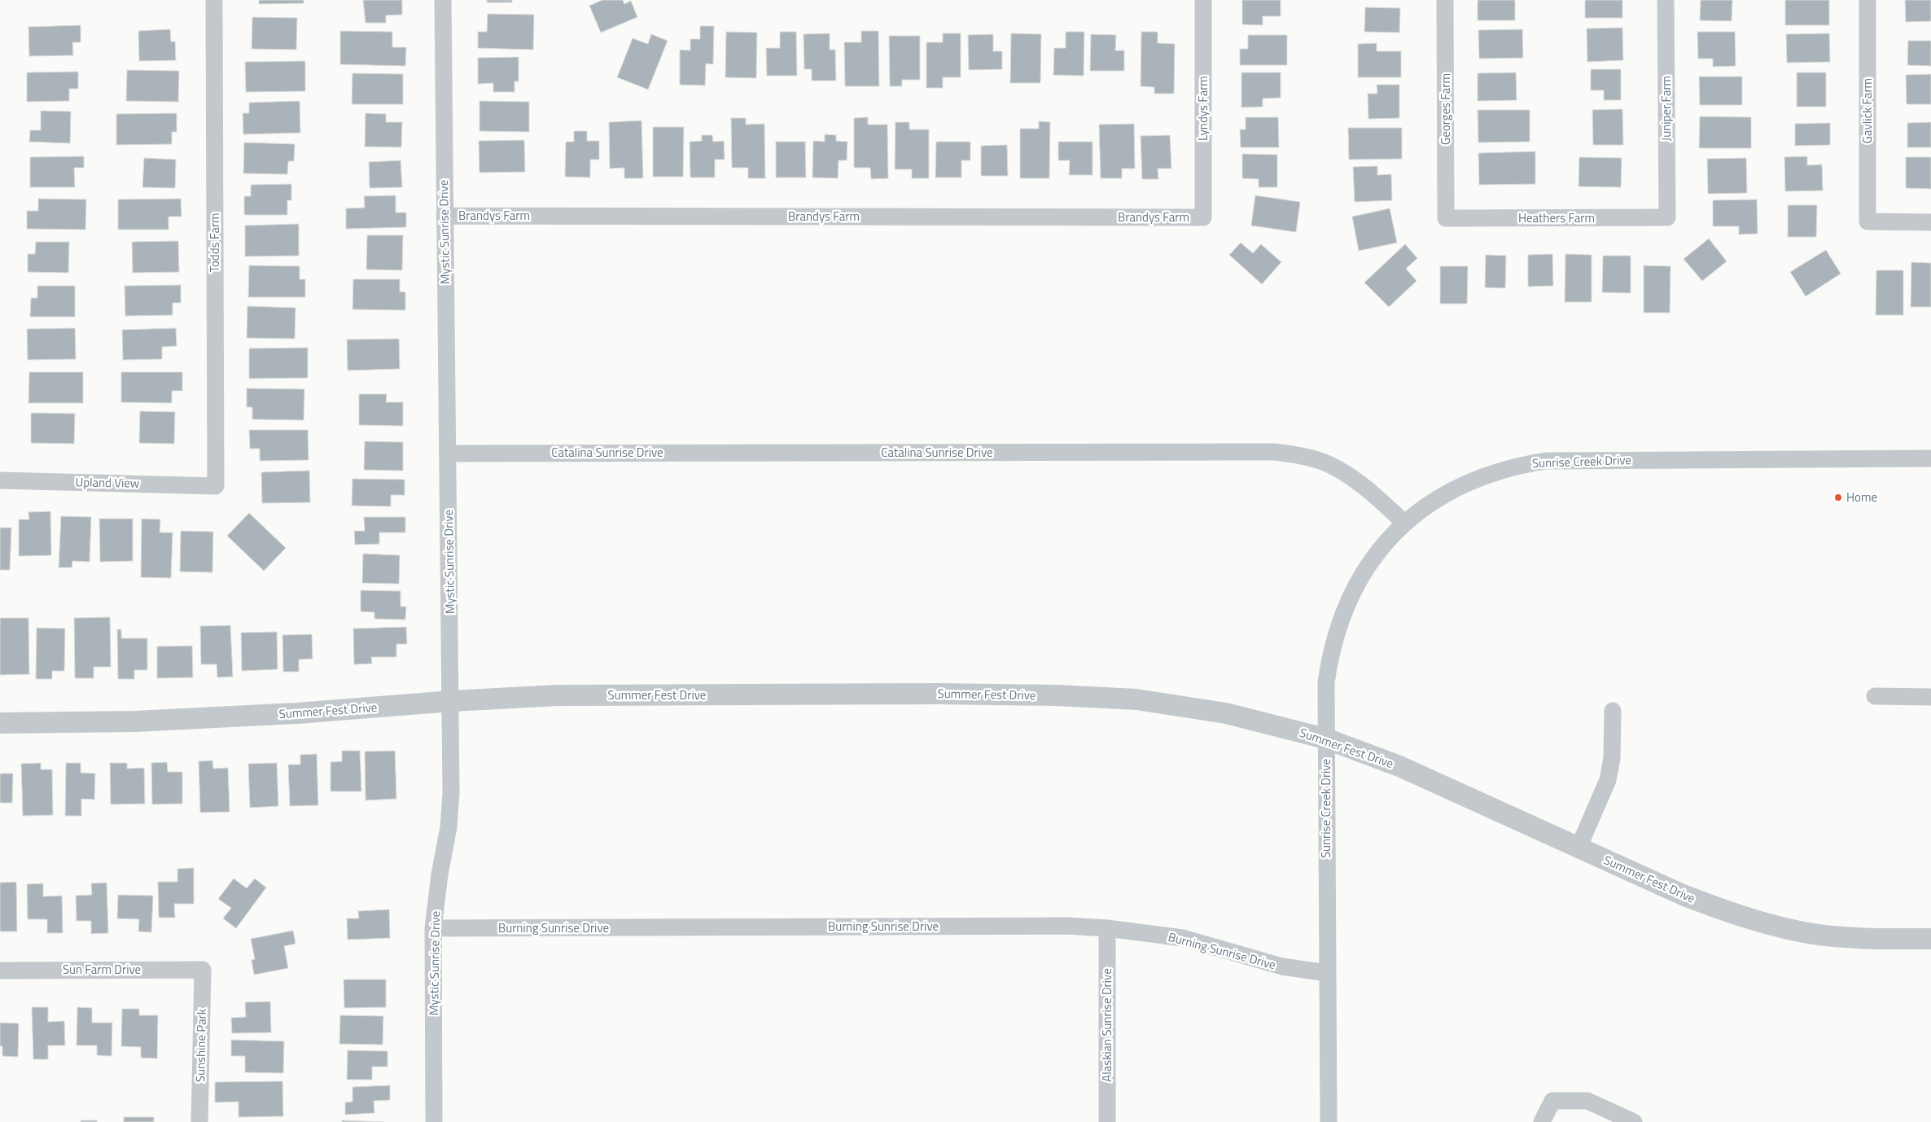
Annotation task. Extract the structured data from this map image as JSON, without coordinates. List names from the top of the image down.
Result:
{
  "streets": {
    "street": [
      "Lyndys Farm",
      "Juniper Farm",
      "Georges Farm",
      "Gavlick Farm",
      "Brandys Farm",
      "Heathers Farm",
      "Mystic Sunrise Drive",
      "Todds Farm",
      "Catalina Sunrise Drive",
      "Sunrise Creek Drive",
      "Upland View",
      "Summer Fest Drive",
      "Burning Sunrise Drive",
      "Sun Farm Drive",
      "Alaskian Sunrise Drive",
      "Sunshine Park"
    ]
  },
  "crossings": [
    ["Lyndys Farm", "Brandys Farm"],
    ["Juniper Farm", "Heathers Farm"],
    ["Georges Farm", "Heathers Farm"],
    ["Brandys Farm", "Mystic Sunrise Drive"],
    ["Mystic Sunrise Drive", "Catalina Sunrise Drive"],
    ["Mystic Sunrise Drive", "Summer Fest Drive"],
    ["Mystic Sunrise Drive", "Burning Sunrise Drive"],
    ["Todds Farm", "Upland View"],
    ["Catalina Sunrise Drive", "Sunrise Creek Drive"],
    ["Sunrise Creek Drive", "Summer Fest Drive"],
    ["Sunrise Creek Drive", "Burning Sunrise Drive"],
    ["Burning Sunrise Drive", "Alaskian Sunrise Drive"],
    ["Sun Farm Drive", "Sunshine Park"]
  ],
  "places": ["Home"]
}
